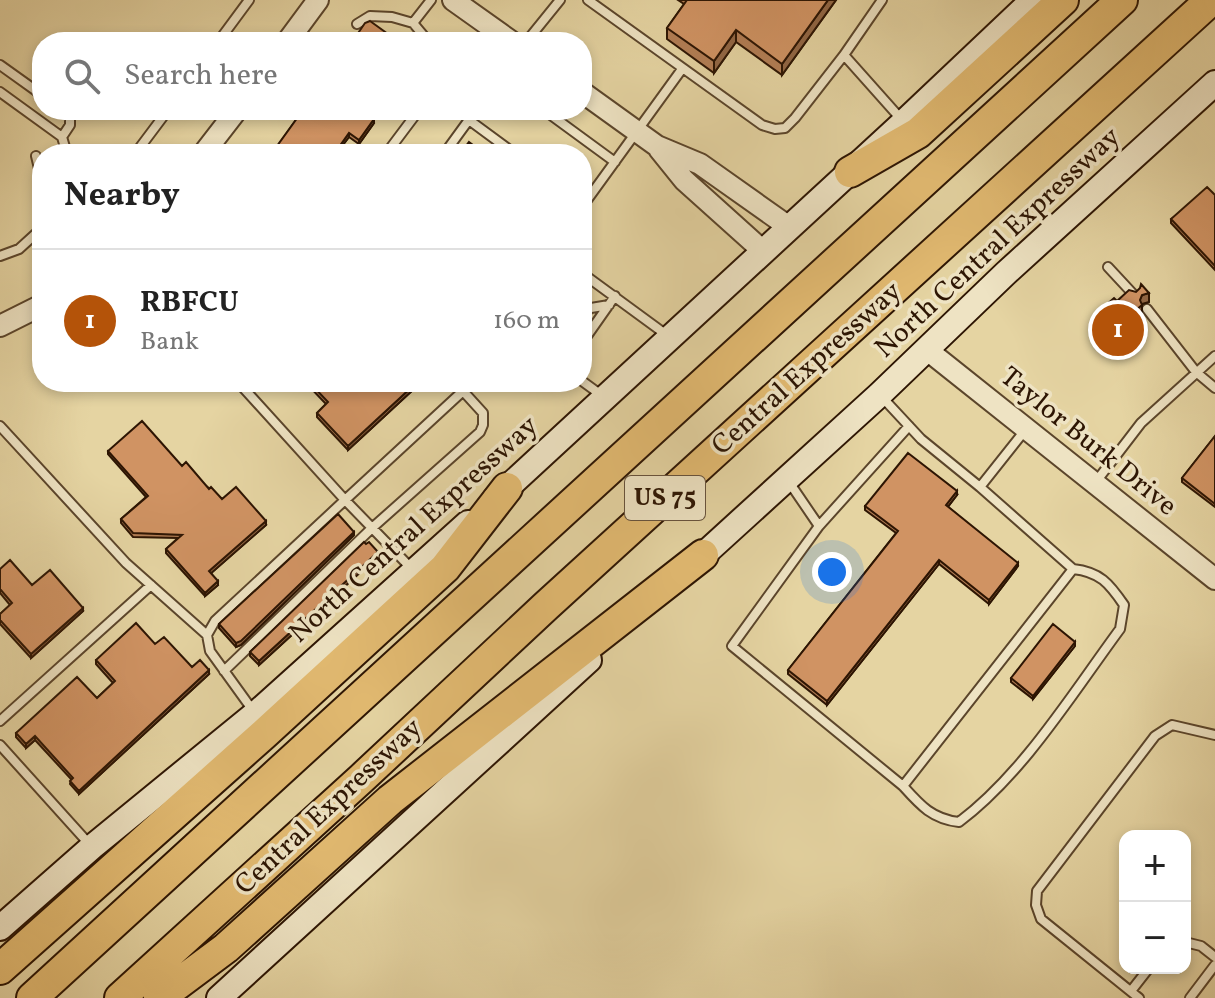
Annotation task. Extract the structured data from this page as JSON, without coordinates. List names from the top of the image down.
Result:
{
  "streets": {
    "highway": ["Central Expressway", "US 75"],
    "main road": ["North Central Expressway"],
    "street": ["Taylor Burk Drive"]
  },
  "crossings": [
    ["North Central Expressway", "Taylor Burk Drive"]
  ],
  "page": {
    "search": "Search here",
    "heading": "Nearby",
    "list": [
      {
        "mark": "1",
        "name": "RBFCU",
        "note": "Bank",
        "value": "160 m"
      }
    ],
    "pins": "1",
    "map_buttons": ["+", "−"]
  }
}
